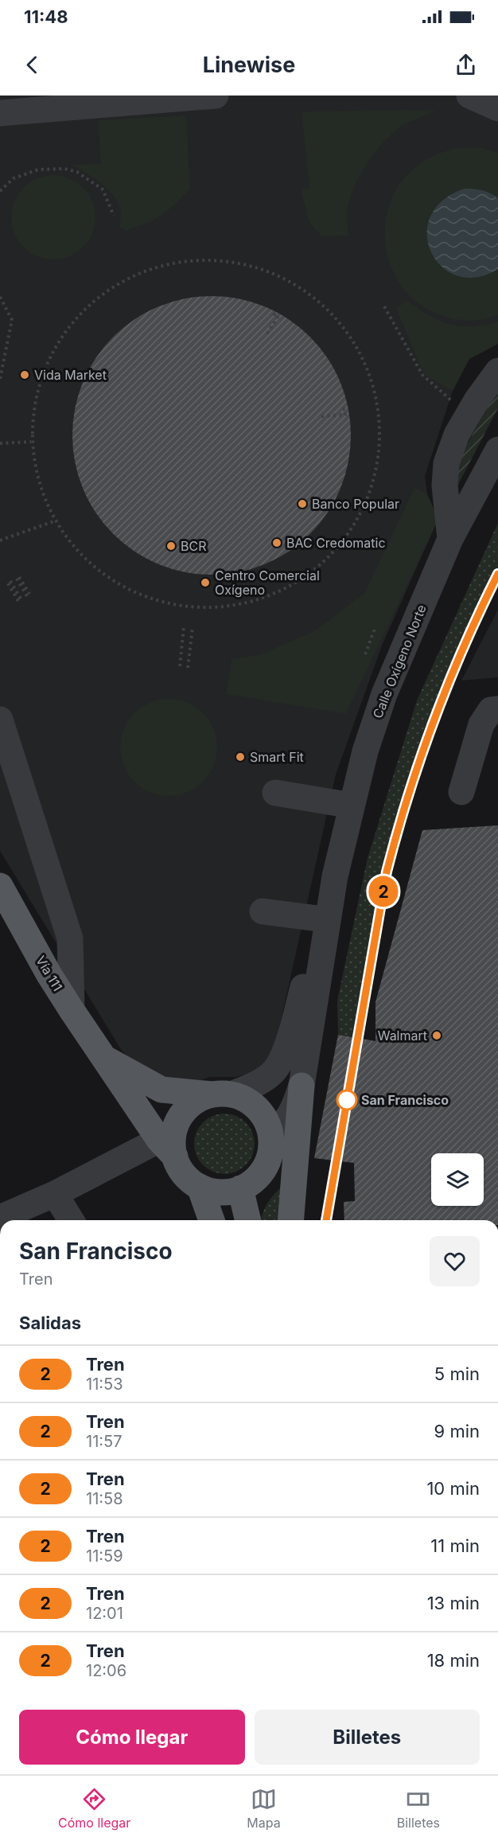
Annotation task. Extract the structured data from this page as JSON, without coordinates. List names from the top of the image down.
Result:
{
  "streets": {
    "main road": ["Vía 111"],
    "street": ["Calle Oxígeno Norte"]
  },
  "crossings": [
    ["Calle Oxígeno Norte", "Vía 111"]
  ],
  "places": [
    "Vida Market",
    "Banco Popular",
    "BAC Credomatic",
    "BCR",
    "Centro Comercial Oxígeno",
    "Smart Fit",
    "Walmart",
    "San Francisco"
  ],
  "page": {
    "status": "11:48",
    "header": "Linewise",
    "on_map": "2",
    "heading": [
      ["San Francisco", "Tren"],
      "Salidas"
    ],
    "list": [
      {
        "mark": "2",
        "name": "Tren",
        "note": "11:53",
        "value": "5 min"
      },
      {
        "mark": "2",
        "name": "Tren",
        "note": "11:57",
        "value": "9 min"
      },
      {
        "mark": "2",
        "name": "Tren",
        "note": "11:58",
        "value": "10 min"
      },
      {
        "mark": "2",
        "name": "Tren",
        "note": "11:59",
        "value": "11 min"
      },
      {
        "mark": "2",
        "name": "Tren",
        "note": "12:01",
        "value": "13 min"
      },
      {
        "mark": "2",
        "name": "Tren",
        "note": "12:06",
        "value": "18 min"
      }
    ],
    "buttons": ["Cómo llegar", "Billetes"],
    "tabs": ["Cómo llegar", "Mapa", "Billetes"]
  }
}
